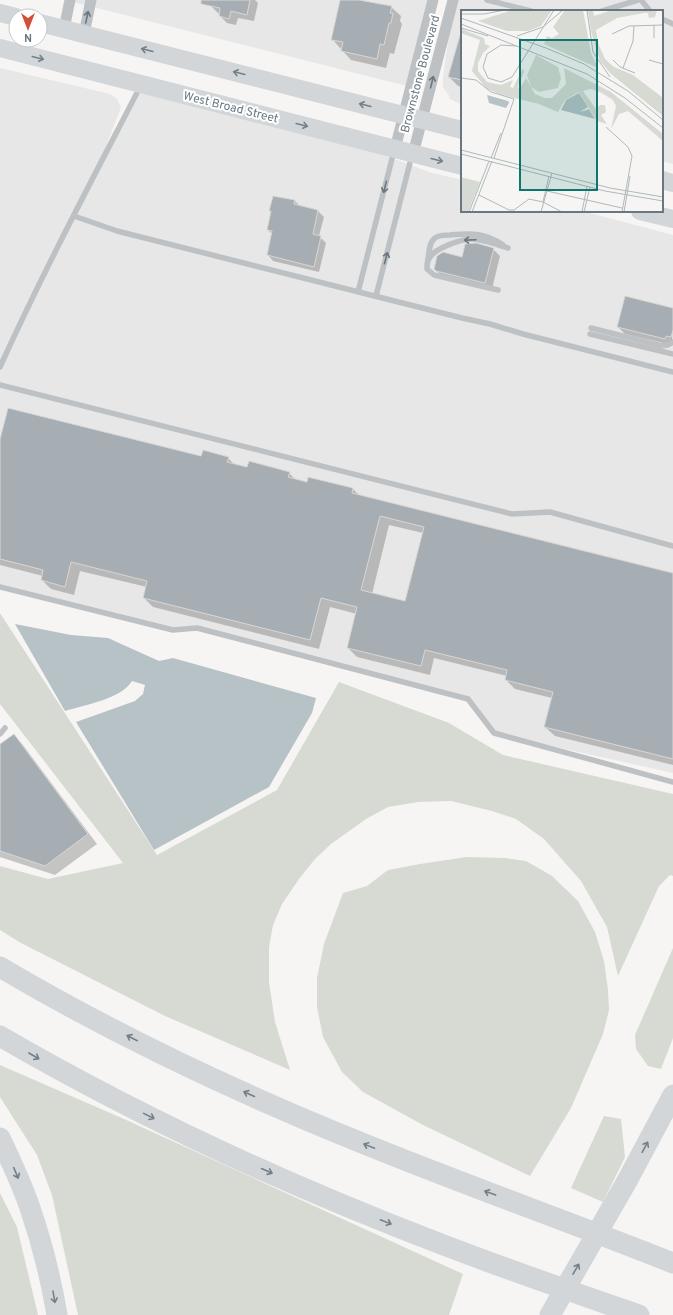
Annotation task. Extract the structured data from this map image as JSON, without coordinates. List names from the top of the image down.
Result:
{
  "streets": {
    "main road": ["West Broad Street"],
    "street": ["Brownstone Boulevard"]
  },
  "crossings": [
    ["Brownstone Boulevard", "West Broad Street"]
  ],
  "north": "bottom"
}
